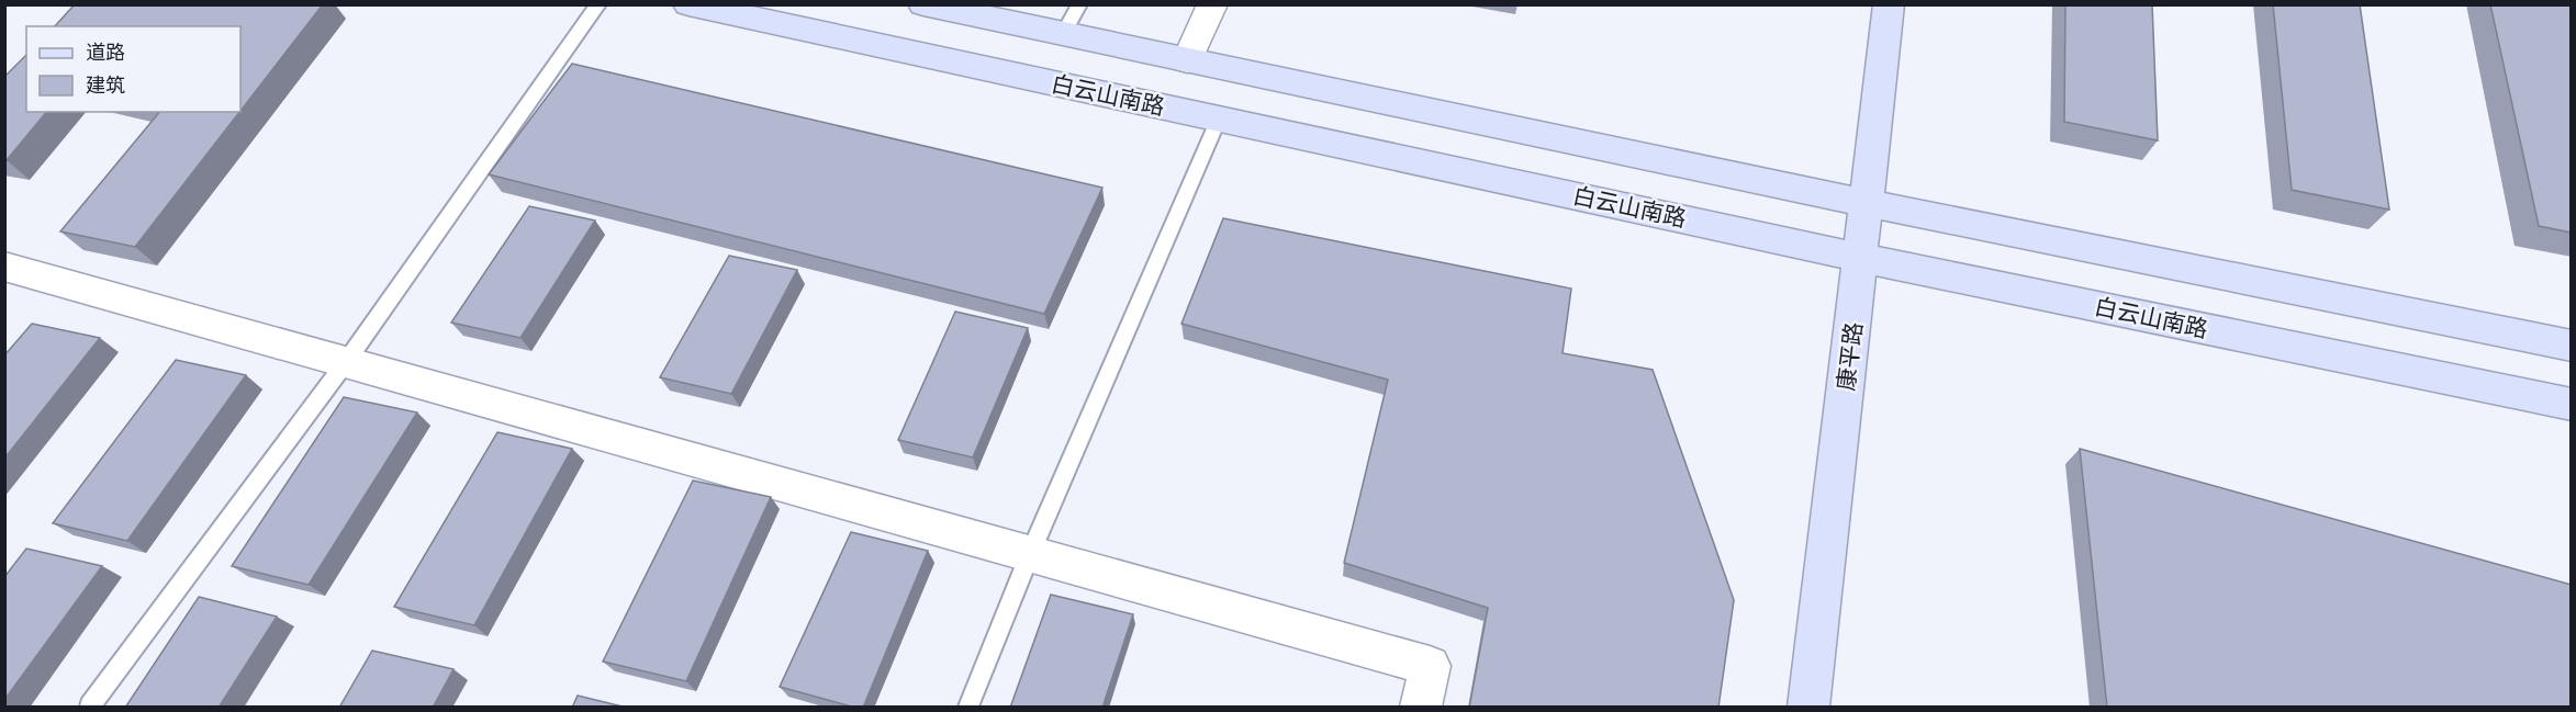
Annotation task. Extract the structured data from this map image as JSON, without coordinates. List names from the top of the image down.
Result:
{
  "streets": {
    "main road": ["白云山南路", "康平路"]
  },
  "crossings": [
    ["白云山南路", "康平路"]
  ],
  "legend": ["道路", "建筑"]
}
